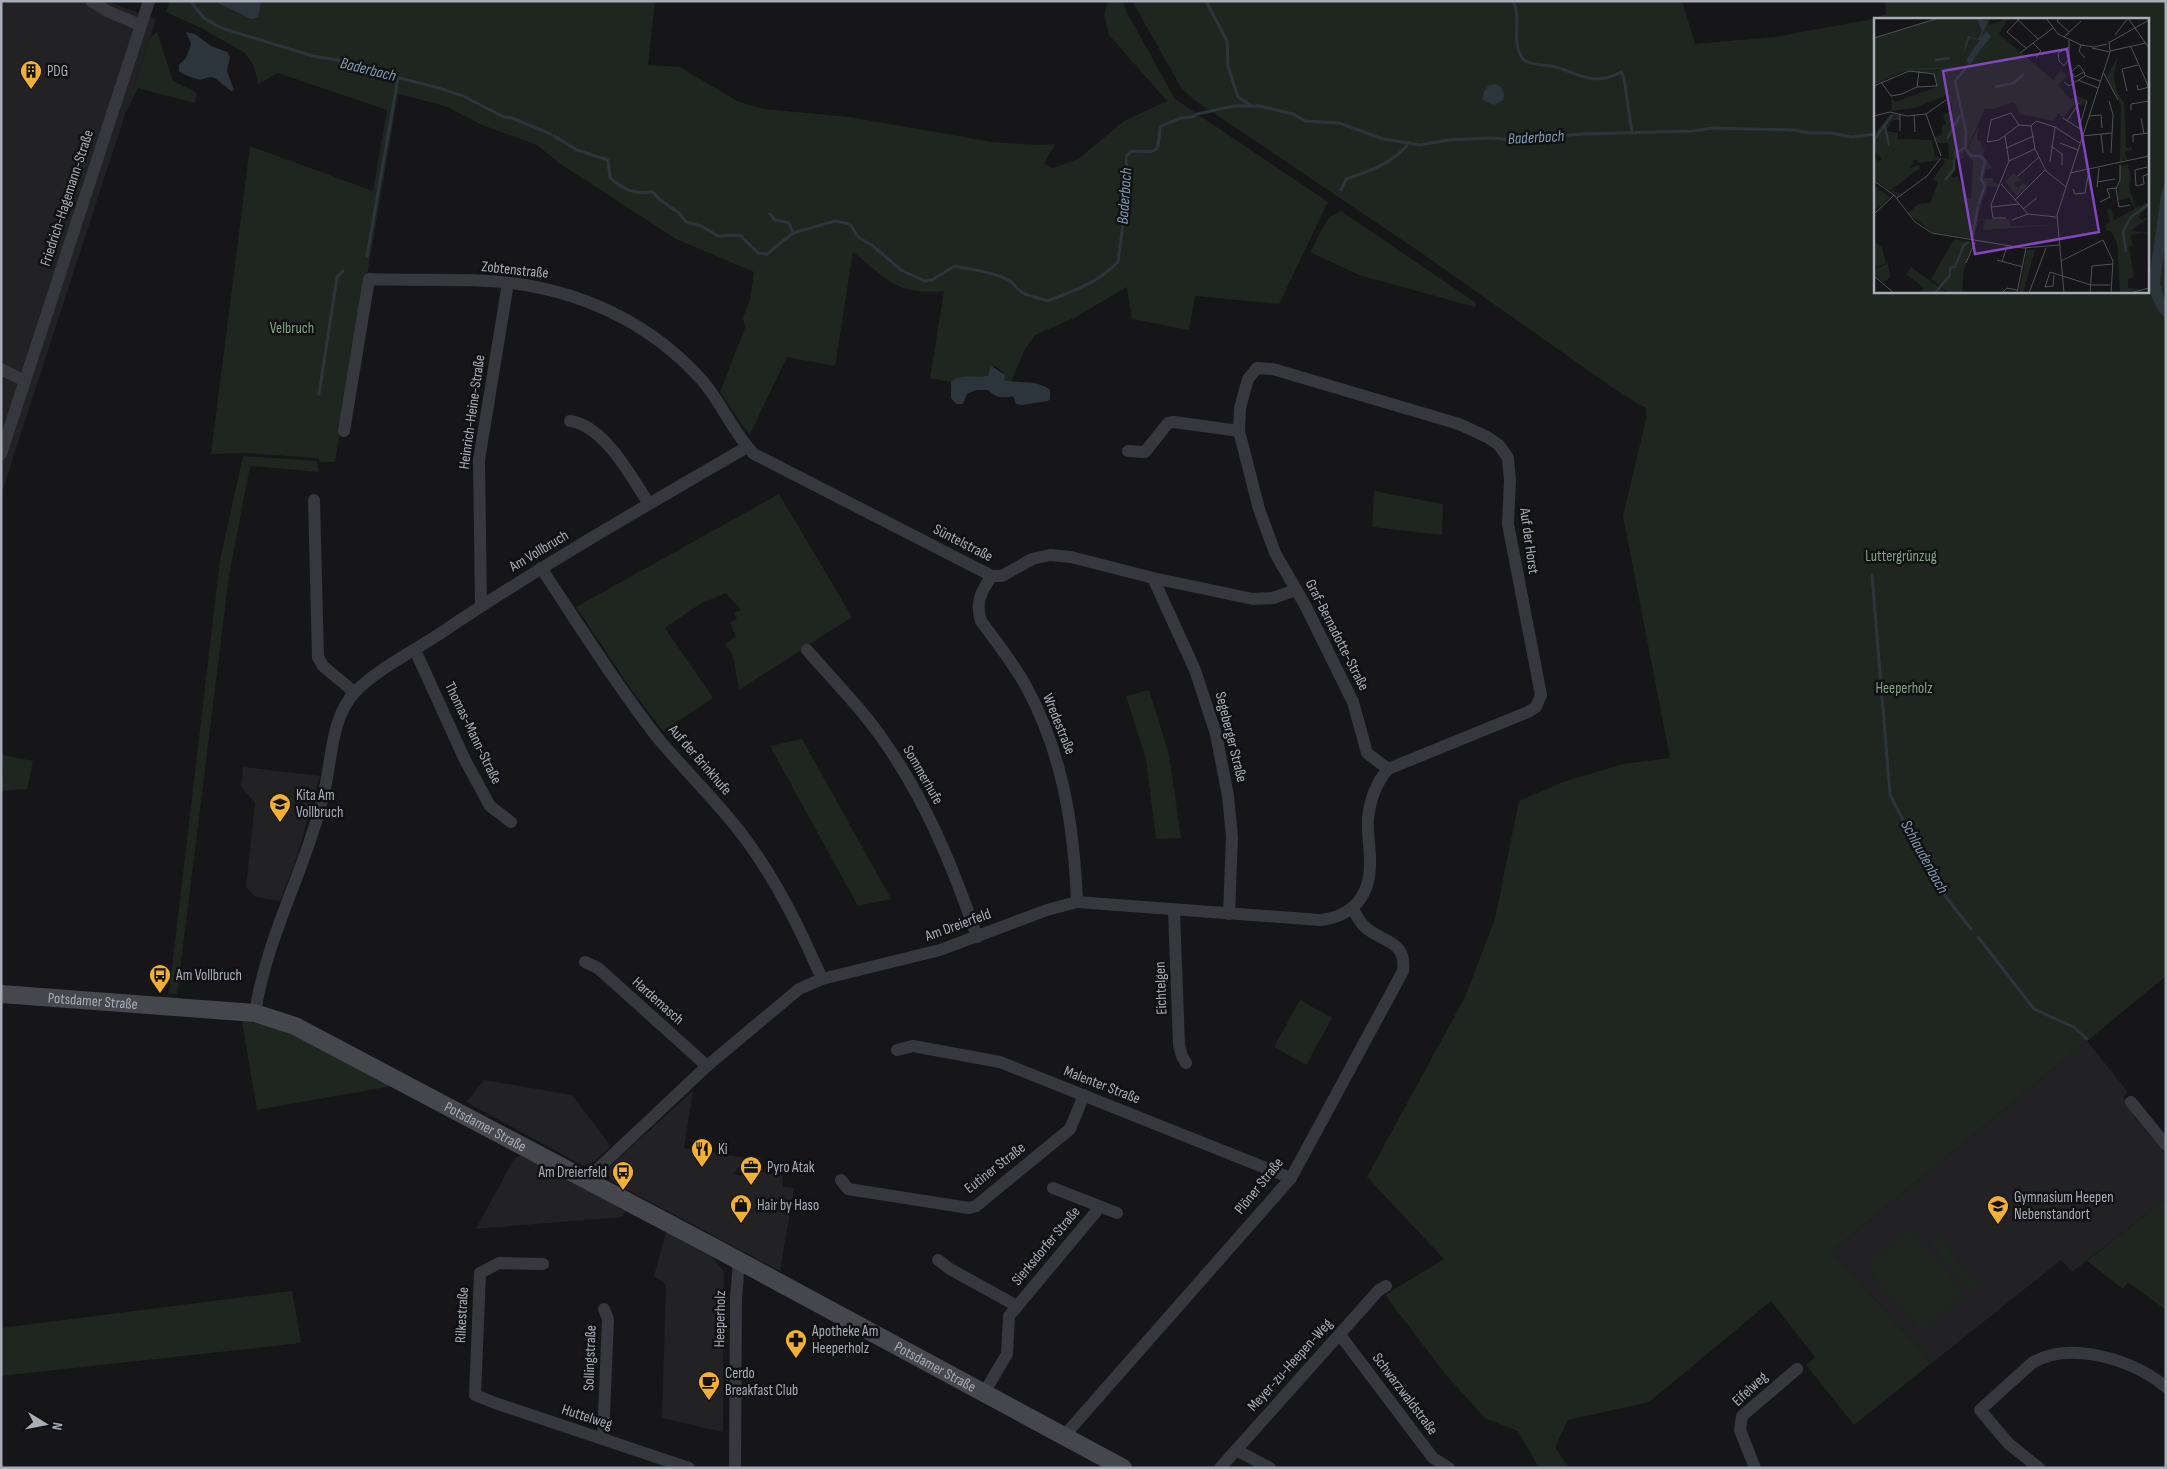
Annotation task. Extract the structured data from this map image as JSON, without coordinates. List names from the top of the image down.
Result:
{
  "streets": {
    "street": [
      "Friedrich-Hagemann-Straße",
      "Zobtenstraße",
      "Heinrich-Heine-Straße",
      "Auf der Horst",
      "Süntelstraße",
      "Am Vollbruch",
      "Graf-Bernadotte-Straße",
      "Wredestraße",
      "Thomas-Mann-Straße",
      "Segeberger Straße",
      "Auf der Brinkhufe",
      "Sommerhufe",
      "Am Dreierfeld",
      "Eichtelgen",
      "Potsdamer Straße",
      "Hardemasch",
      "Malenter Straße",
      "Eutiner Straße",
      "Plöner Straße",
      "Sierksdorfer Straße",
      "Rilkestraße",
      "Heeperholz",
      "Sollingstraße",
      "Meyer-zu-Heepen-Weg",
      "Eifelweg",
      "Schwarzwaldstraße",
      "Huttelweg"
    ]
  },
  "crossings": [
    ["Zobtenstraße", "Heinrich-Heine-Straße"],
    ["Zobtenstraße", "Süntelstraße"],
    ["Zobtenstraße", "Am Vollbruch"],
    ["Heinrich-Heine-Straße", "Am Vollbruch"],
    ["Auf der Horst", "Graf-Bernadotte-Straße"],
    ["Süntelstraße", "Am Vollbruch"],
    ["Süntelstraße", "Graf-Bernadotte-Straße"],
    ["Süntelstraße", "Wredestraße"],
    ["Süntelstraße", "Segeberger Straße"],
    ["Am Vollbruch", "Thomas-Mann-Straße"],
    ["Am Vollbruch", "Auf der Brinkhufe"],
    ["Am Vollbruch", "Potsdamer Straße"],
    ["Wredestraße", "Am Dreierfeld"],
    ["Segeberger Straße", "Am Dreierfeld"],
    ["Auf der Brinkhufe", "Am Dreierfeld"],
    ["Sommerhufe", "Am Dreierfeld"],
    ["Am Dreierfeld", "Eichtelgen"],
    ["Am Dreierfeld", "Potsdamer Straße"],
    ["Am Dreierfeld", "Hardemasch"],
    ["Am Dreierfeld", "Plöner Straße"],
    ["Potsdamer Straße", "Plöner Straße"],
    ["Potsdamer Straße", "Sierksdorfer Straße"],
    ["Potsdamer Straße", "Heeperholz"],
    ["Malenter Straße", "Eutiner Straße"],
    ["Malenter Straße", "Plöner Straße"],
    ["Rilkestraße", "Huttelweg"],
    ["Sollingstraße", "Huttelweg"],
    ["Meyer-zu-Heepen-Weg", "Schwarzwaldstraße"]
  ],
  "water": ["Baderbach", "Schlaudenbach"],
  "parks": ["Velbruch", "Luttergrünzug", "Heeperholz"],
  "places": {
    "building": ["PDG"],
    "school or university": ["Kita Am Vollbruch", "Gymnasium Heepen Nebenstandort"],
    "bus stop": ["Am Vollbruch", "Am Dreierfeld"],
    "restaurant": ["Ki"],
    "office": ["Pyro Atak"],
    "shop": ["Hair by Haso"],
    "pharmacy": ["Apotheke Am Heeperholz"],
    "cafe": ["Cerdo Breakfast Club"]
  },
  "north": "right"
}
